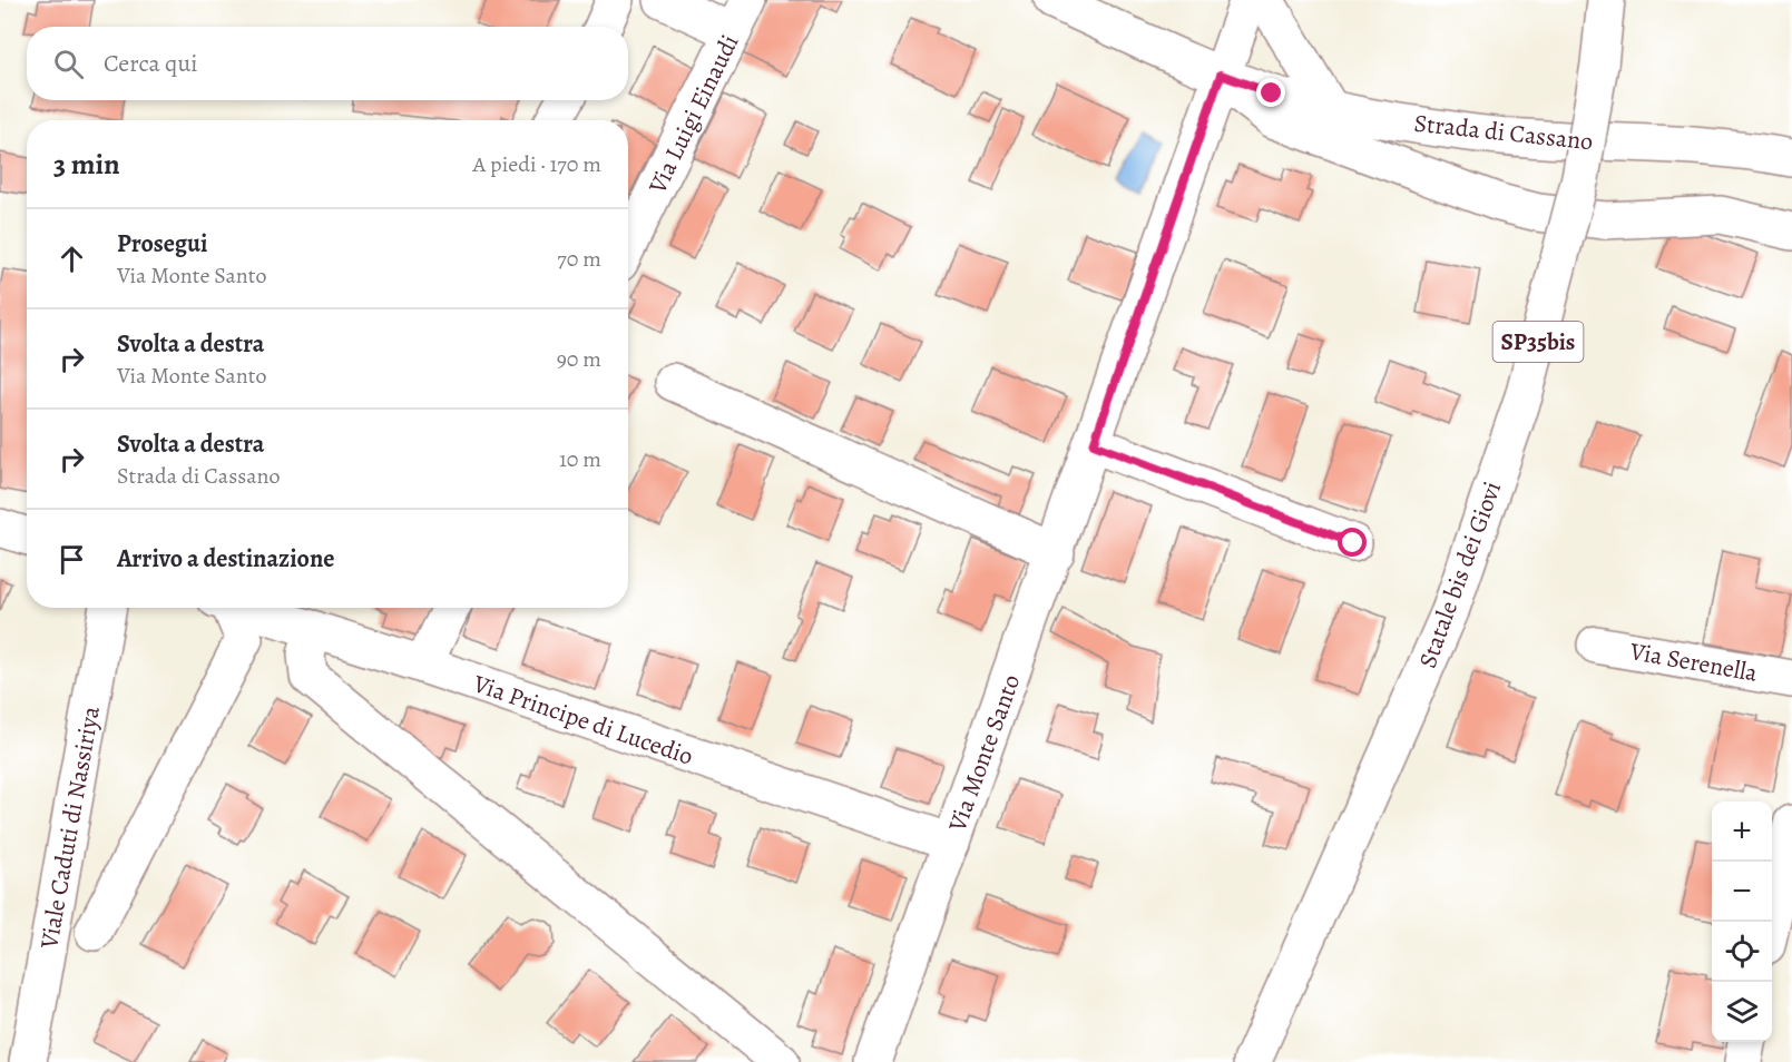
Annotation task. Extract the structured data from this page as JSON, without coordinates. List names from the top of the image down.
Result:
{
  "streets": {
    "street": [
      "Via Luigi Einaudi",
      "Strada di Cassano",
      "SP35bis",
      "Statale bis dei Giovi",
      "Via Serenella",
      "Via Principe di Lucedio",
      "Via Monte Santo",
      "Viale Caduti di Nassiriya"
    ]
  },
  "crossings": [
    ["Strada di Cassano", "Via Monte Santo"],
    ["Via Principe di Lucedio", "Via Monte Santo"]
  ],
  "page": {
    "search": "Cerca qui",
    "heading": ["3 min", "A piedi · 170 m"],
    "list": [
      ["Prosegui", "Via Monte Santo", "70 m"],
      ["Svolta a destra", "Via Monte Santo", "90 m"],
      ["Svolta a destra", "Strada di Cassano", "10 m"],
      "Arrivo a destinazione"
    ],
    "map_buttons": ["+", "−"]
  }
}
